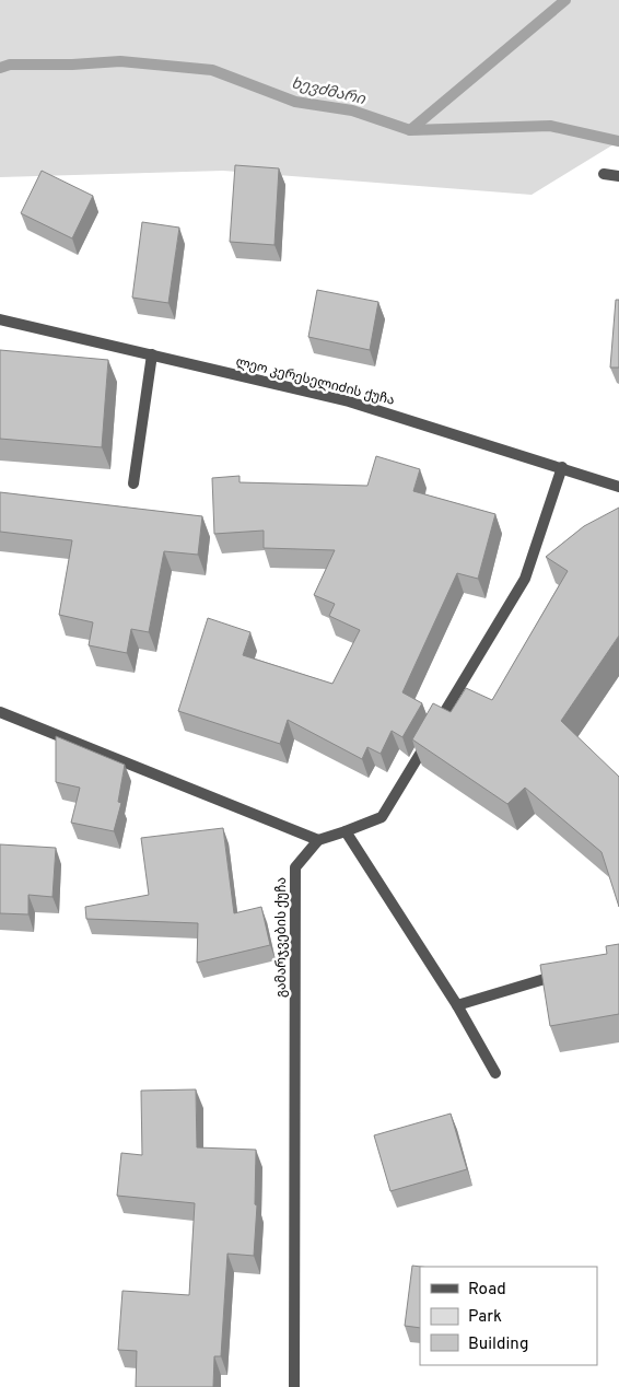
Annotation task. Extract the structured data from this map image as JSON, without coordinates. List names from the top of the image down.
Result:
{
  "streets": {
    "street": ["ლეო კერესელიძის ქუჩა", "გამარჯვების ქუჩა"]
  },
  "water": ["ხევძმარი"],
  "legend": ["Road", "Park", "Building"]
}
